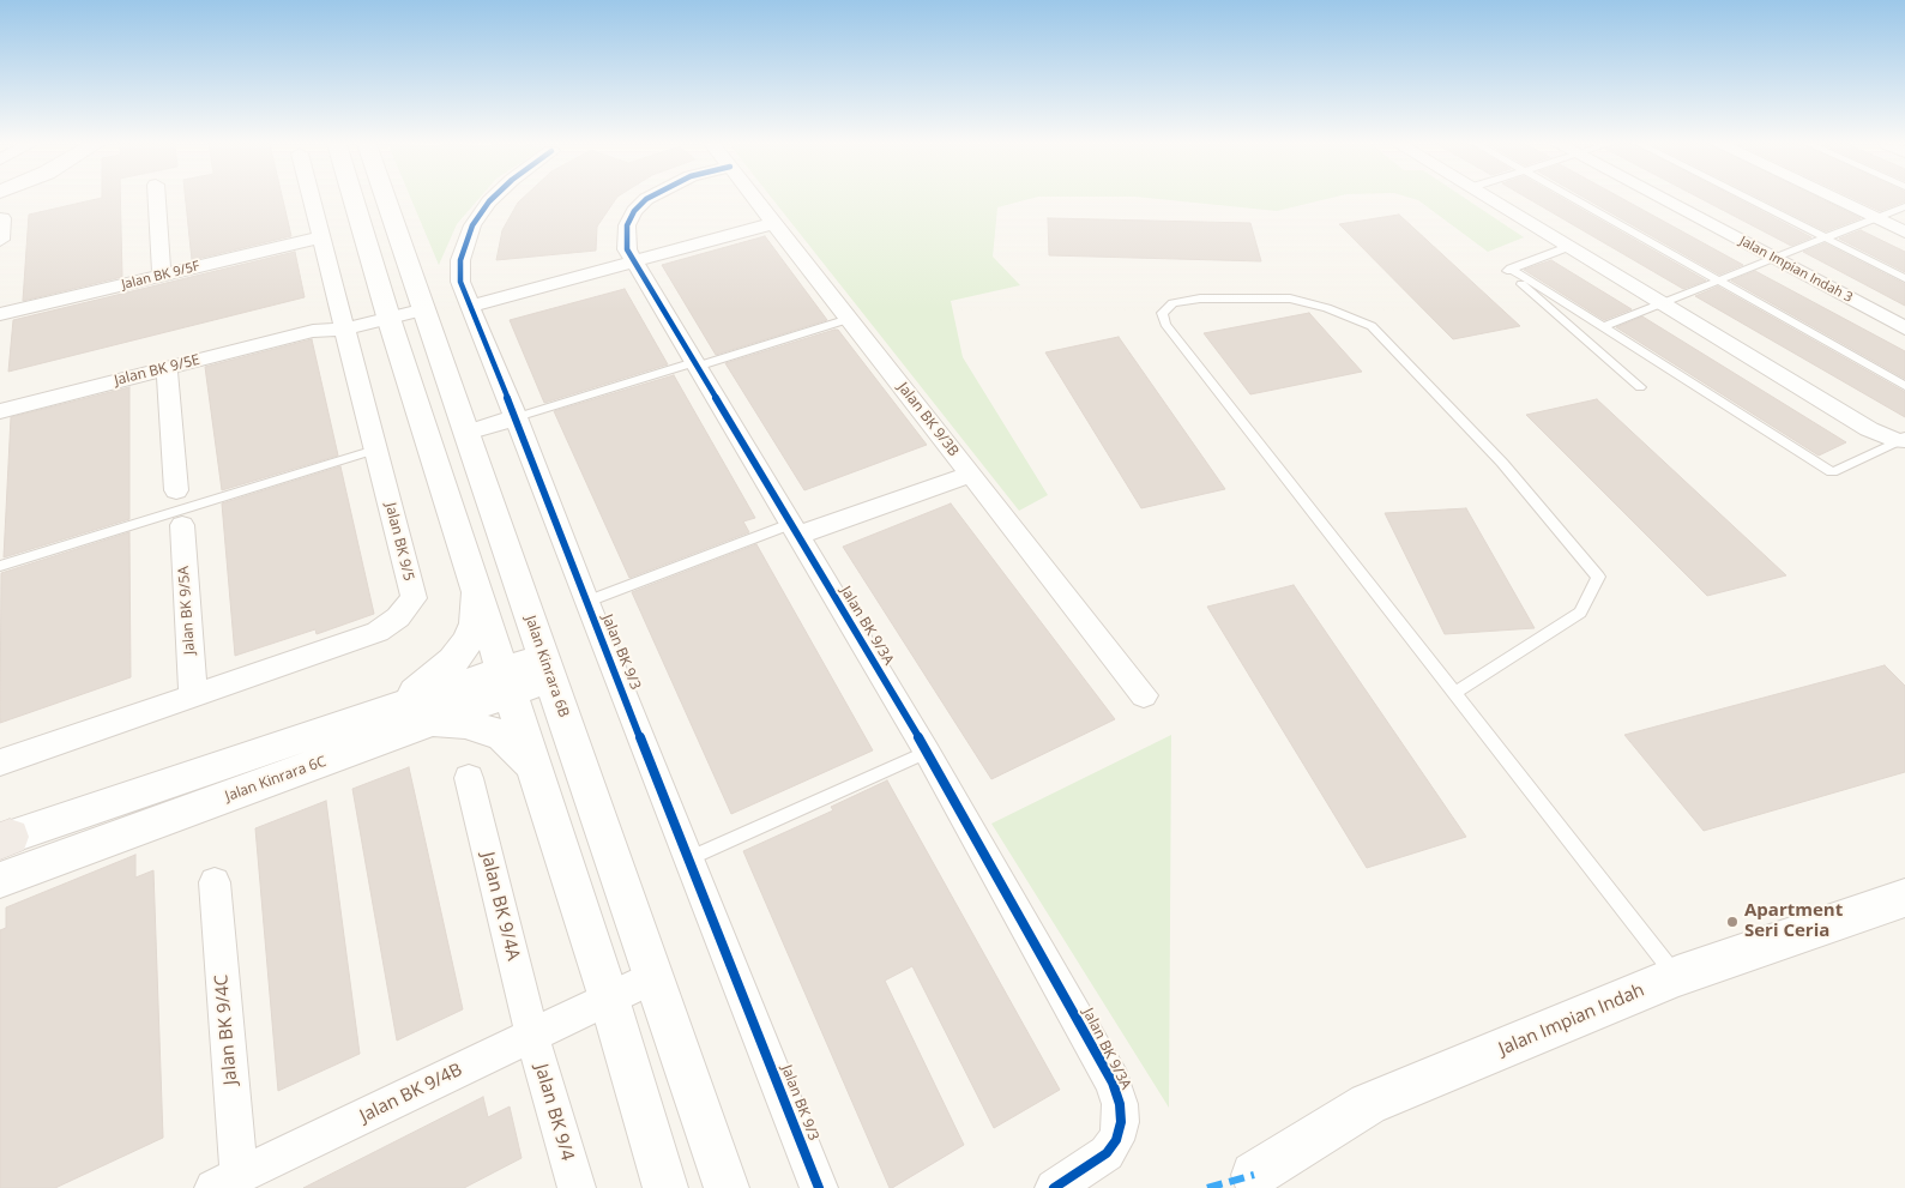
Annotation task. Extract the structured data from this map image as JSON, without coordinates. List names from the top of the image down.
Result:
{
  "streets": {
    "street": [
      "Jalan Impian Indah 3",
      "Jalan BK 9/5F",
      "Jalan BK 9/5E",
      "Jalan BK 9/3B",
      "Jalan BK 9/5",
      "Jalan BK 9/5A",
      "Jalan BK 9/3A",
      "Jalan BK 9/3",
      "Jalan Kinrara 6B",
      "Jalan Kinrara 6C",
      "Jalan BK 9/4A",
      "Jalan Impian Indah",
      "Jalan BK 9/4C",
      "Jalan BK 9/4B",
      "Jalan BK 9/4"
    ]
  },
  "crossings": [
    ["Jalan BK 9/5F", "Jalan BK 9/5"],
    ["Jalan BK 9/5E", "Jalan BK 9/5"],
    ["Jalan BK 9/5E", "Jalan Kinrara 6B"],
    ["Jalan BK 9/5", "Jalan BK 9/5A"],
    ["Jalan Kinrara 6B", "Jalan Kinrara 6C"],
    ["Jalan Kinrara 6B", "Jalan BK 9/4B"],
    ["Jalan BK 9/4A", "Jalan BK 9/4B"],
    ["Jalan BK 9/4A", "Jalan BK 9/4"],
    ["Jalan BK 9/4C", "Jalan BK 9/4B"],
    ["Jalan BK 9/4B", "Jalan BK 9/4"]
  ],
  "places": ["Apartment Seri Ceria"]
}
